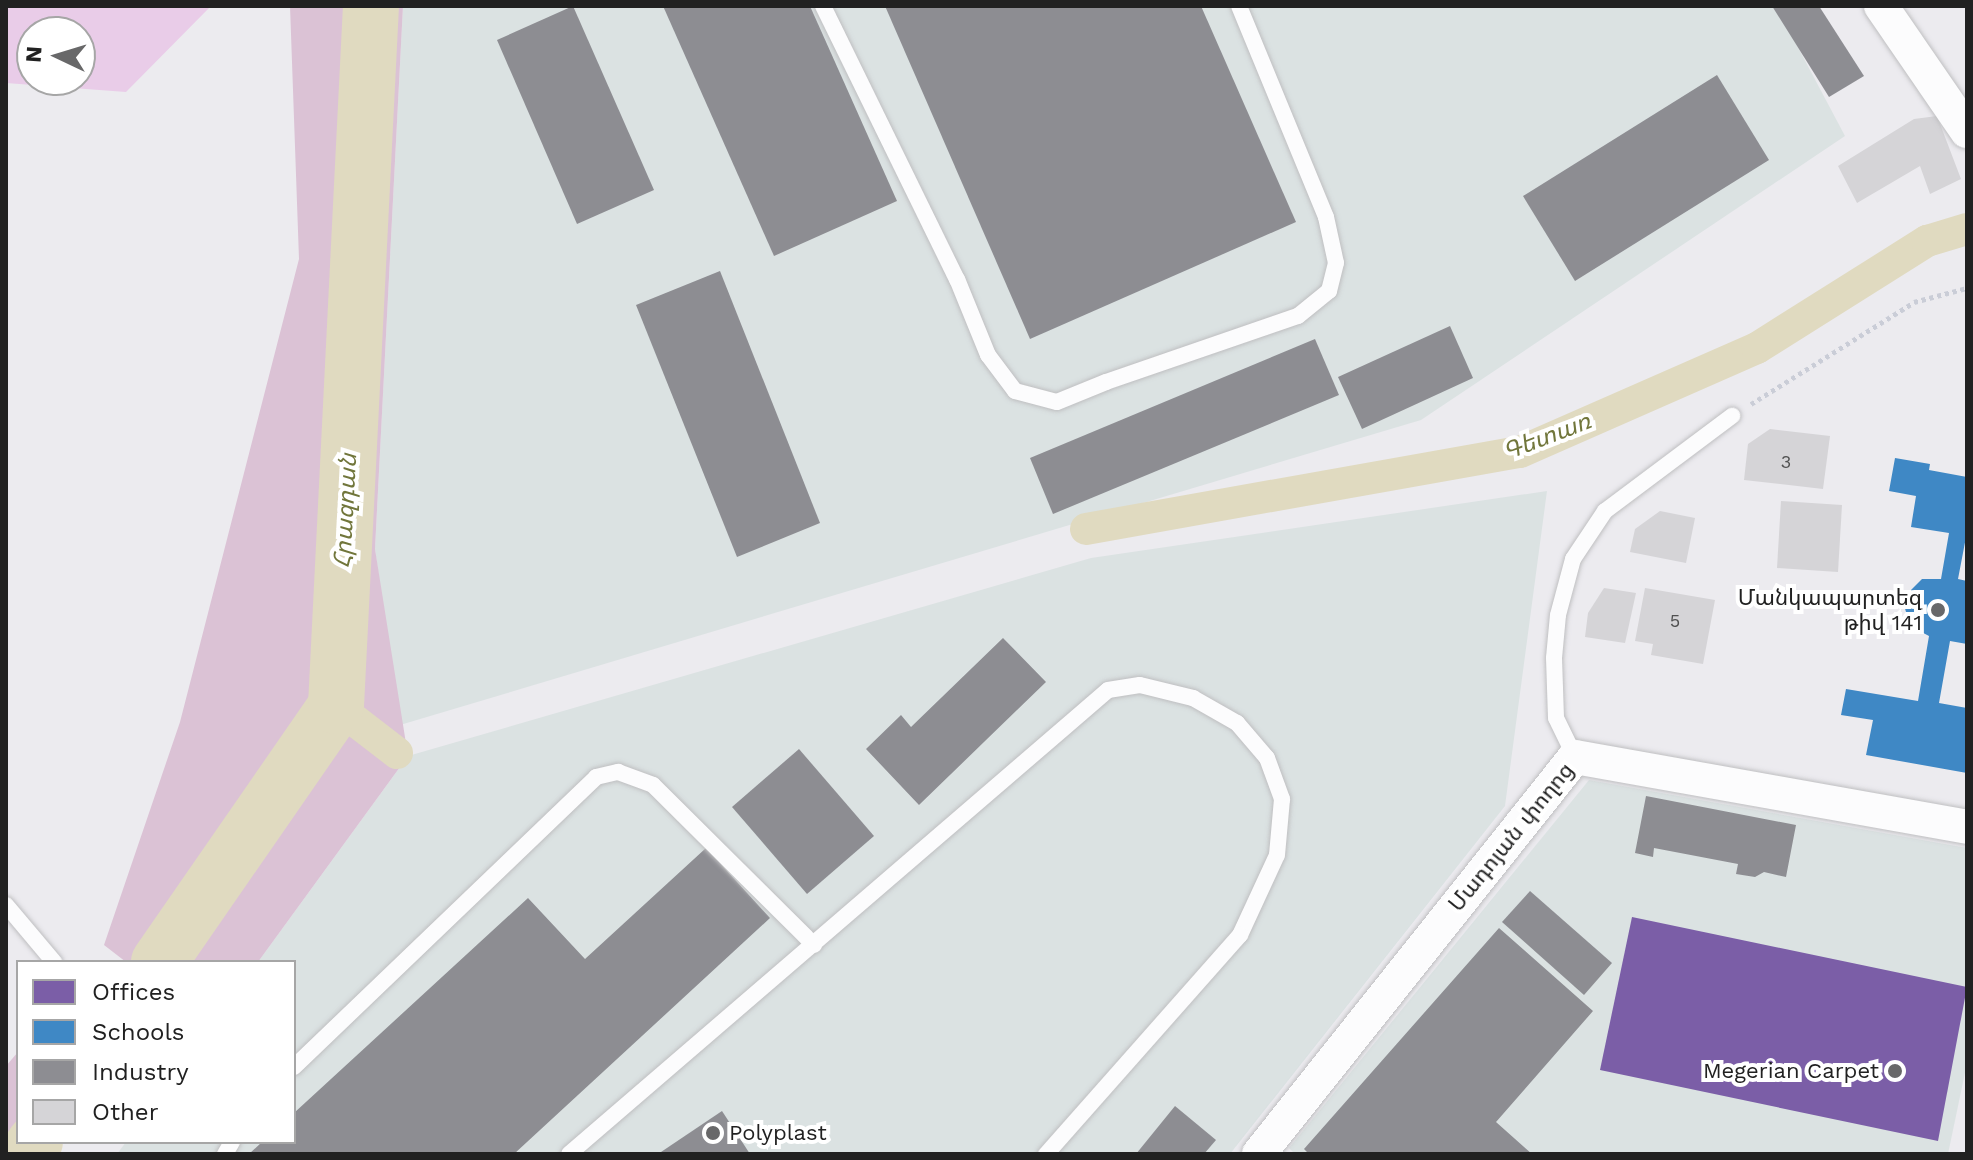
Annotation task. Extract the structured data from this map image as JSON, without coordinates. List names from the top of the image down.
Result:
{
  "streets": {
    "street": ["Մադոյան փողոց"]
  },
  "water": ["Գետառ", "Հրազդան"],
  "places": ["Մանկապարտեզ թիվ 141", "Megerian Carpet", "Polyplast"],
  "house_numbers": ["3", "5"],
  "legend": [
    "Offices",
    "Schools",
    "Industry",
    "Other"
  ],
  "north": "left"
}
